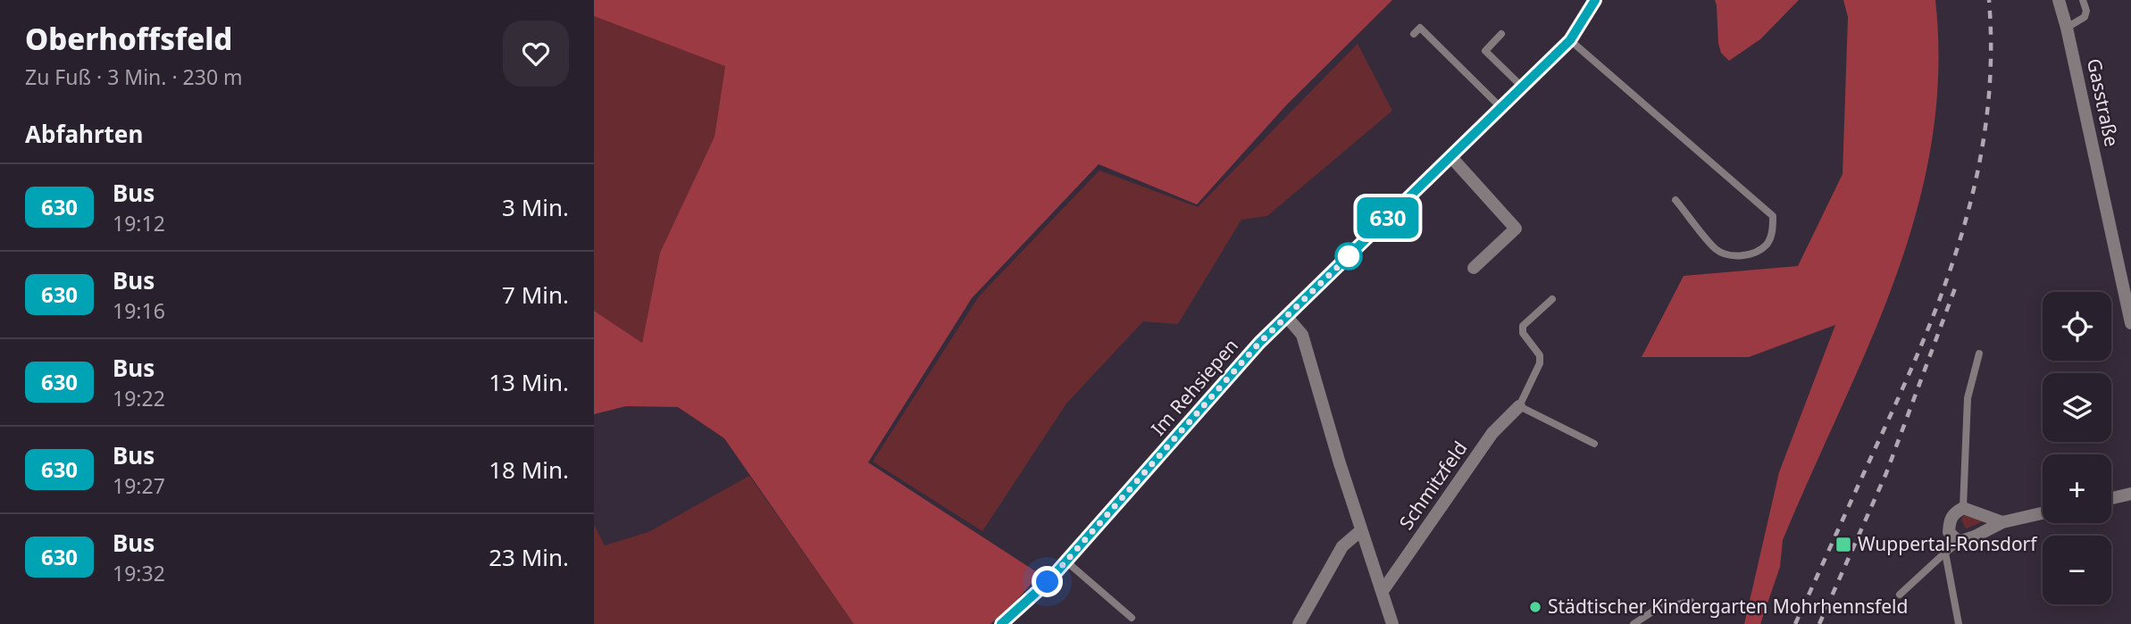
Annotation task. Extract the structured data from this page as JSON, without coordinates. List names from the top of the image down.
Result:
{
  "streets": {
    "street": ["Gasstraße", "Im Rehsiepen", "Schmitzfeld"]
  },
  "places": {
    "transit": ["Wuppertal-Ronsdorf"],
    "other": ["Städtischer Kindergarten Mohrhennsfeld"]
  },
  "lines": ["bus line 630"],
  "page": {
    "heading": [
      ["Oberhoffsfeld", "Zu Fuß · 3 Min. · 230 m"],
      "Abfahrten"
    ],
    "on_map": "630",
    "list": [
      {
        "mark": "630",
        "name": "Bus",
        "note": "19:12",
        "value": "3 Min."
      },
      {
        "mark": "630",
        "name": "Bus",
        "note": "19:16",
        "value": "7 Min."
      },
      {
        "mark": "630",
        "name": "Bus",
        "note": "19:22",
        "value": "13 Min."
      },
      {
        "mark": "630",
        "name": "Bus",
        "note": "19:27",
        "value": "18 Min."
      },
      {
        "mark": "630",
        "name": "Bus",
        "note": "19:32",
        "value": "23 Min."
      }
    ],
    "map_buttons": ["+", "−"]
  }
}
